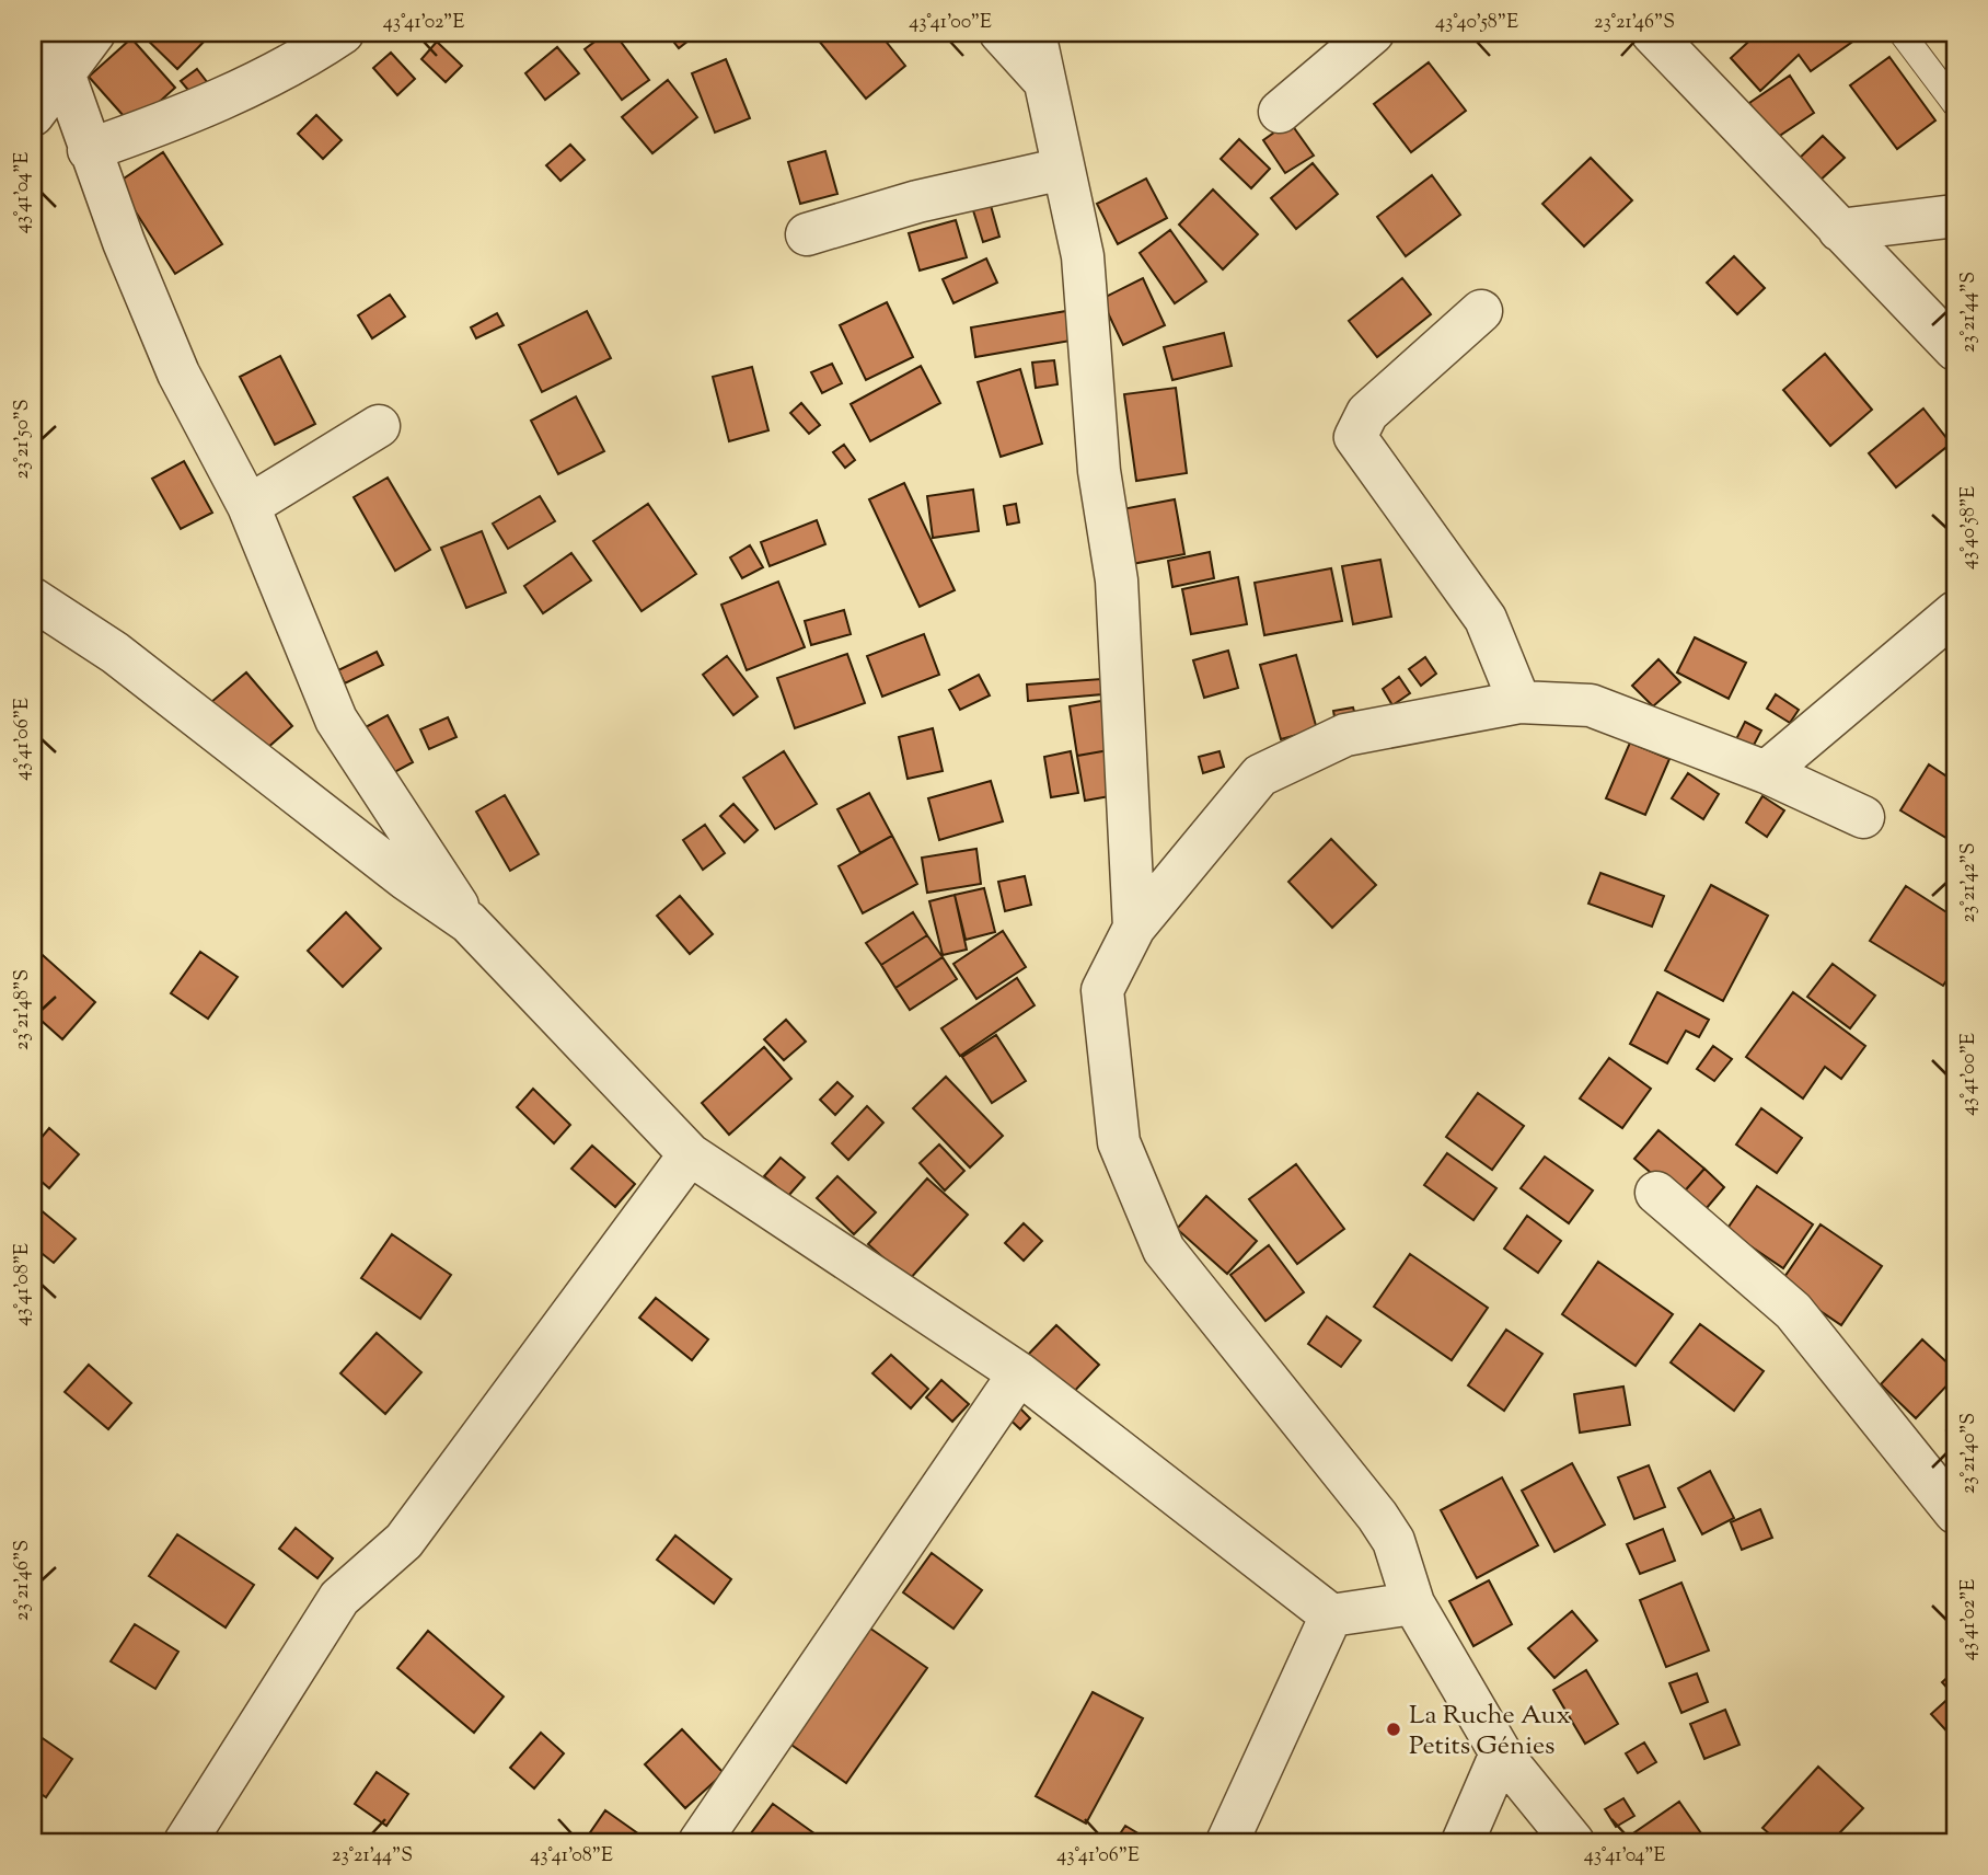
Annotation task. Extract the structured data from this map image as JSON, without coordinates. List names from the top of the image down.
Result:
{
  "places": ["La Ruche Aux Petits Génies"],
  "coordinates": [
    "43°41'02\"E",
    "43°41'00\"E",
    "43°40'58\"E",
    "23°21'46\"S",
    "43°41'04\"E",
    "23°21'44\"S",
    "23°21'50\"S",
    "43°41'06\"E",
    "23°21'42\"S",
    "23°21'48\"S",
    "43°41'08\"E",
    "23°21'40\"S"
  ]
}
